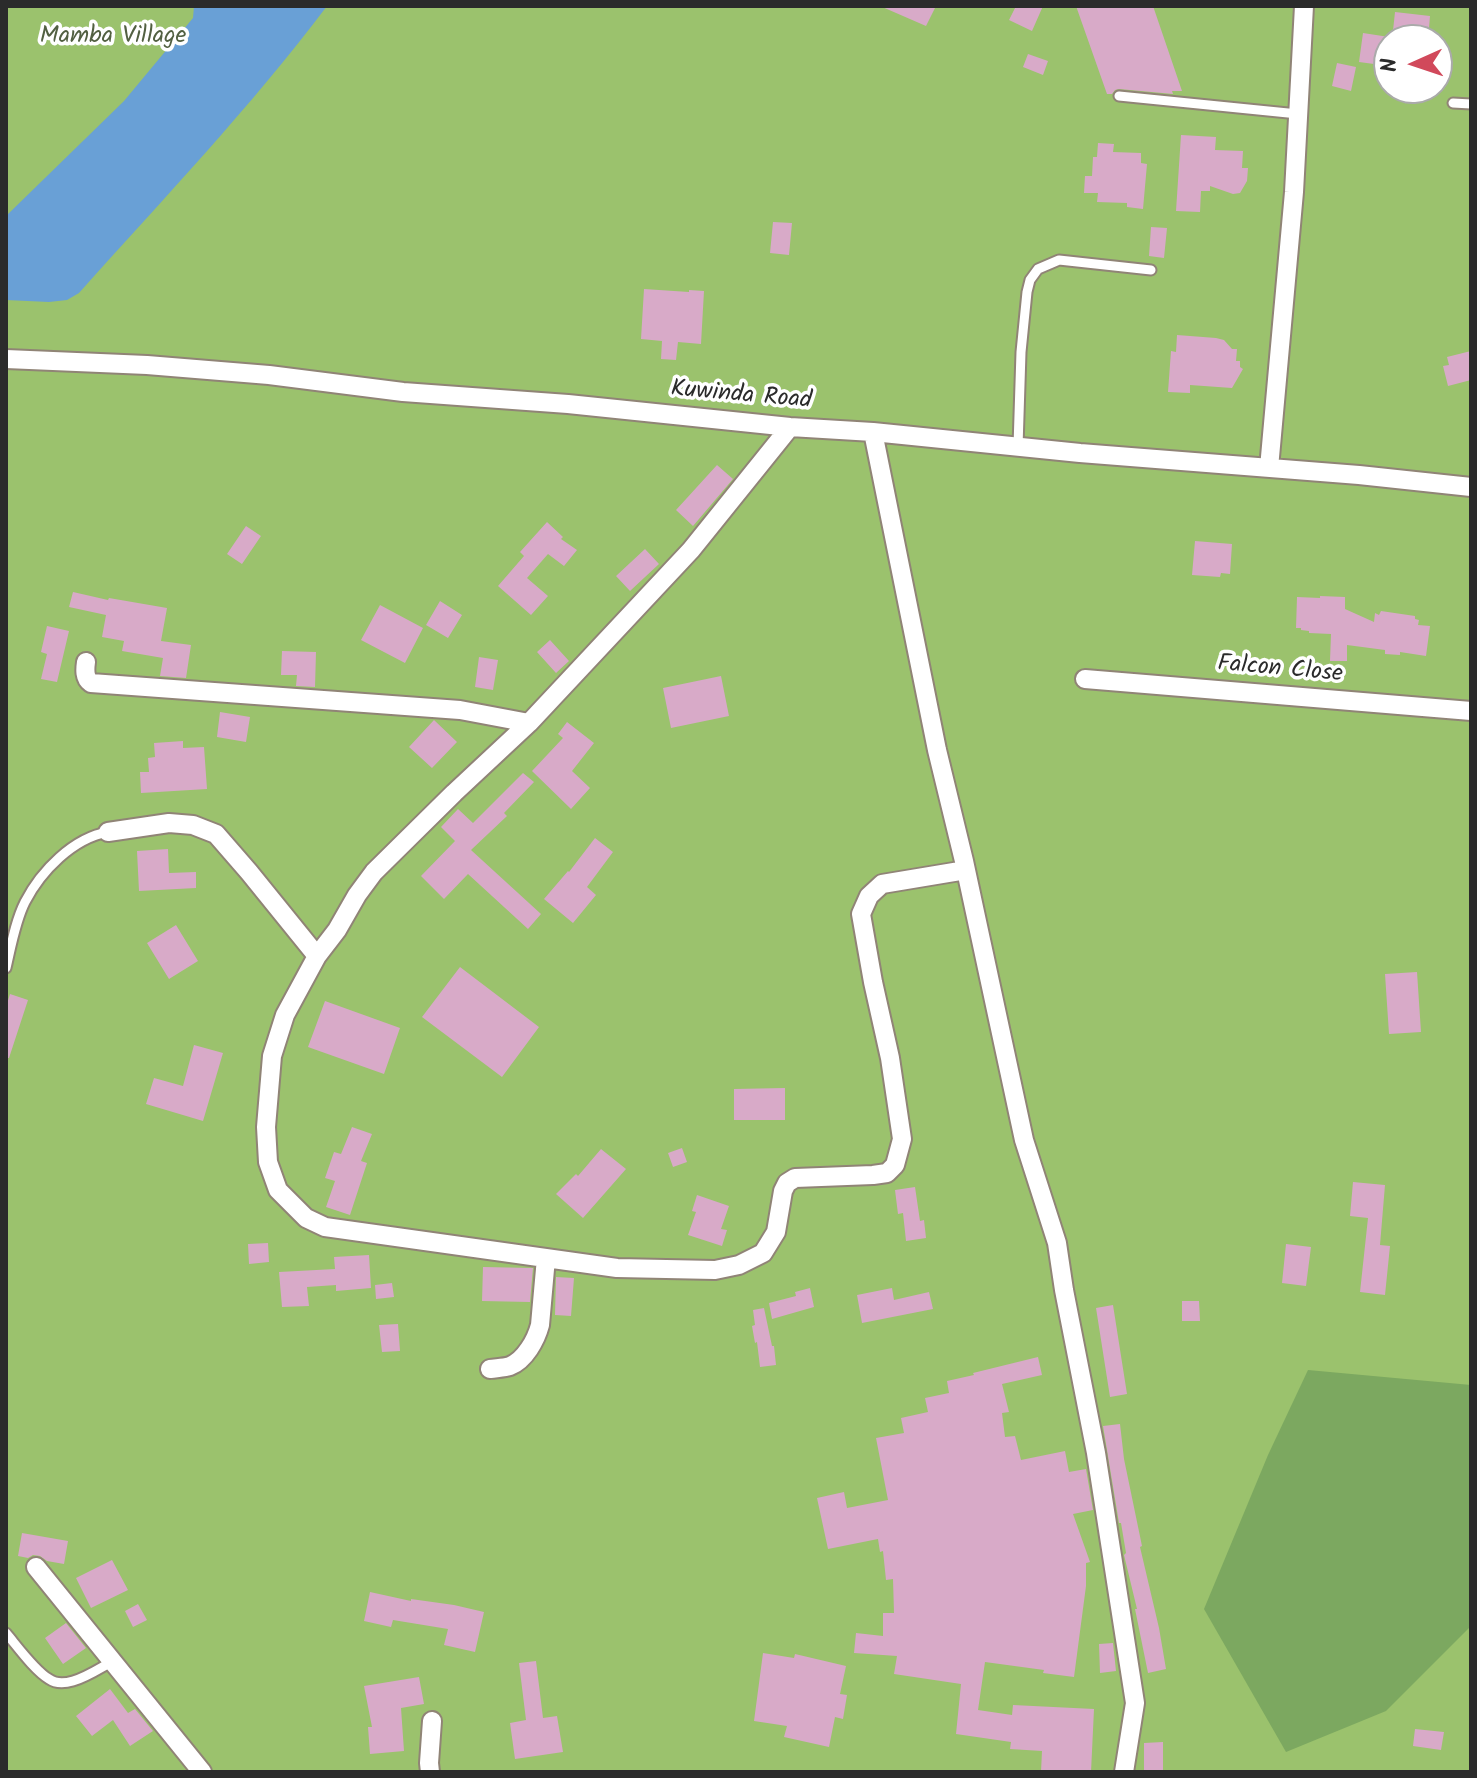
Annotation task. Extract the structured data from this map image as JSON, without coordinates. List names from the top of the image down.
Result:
{
  "streets": {
    "street": ["Kuwinda Road", "Falcon Close"]
  },
  "parks": ["Mamba Village"],
  "north": "left"
}
